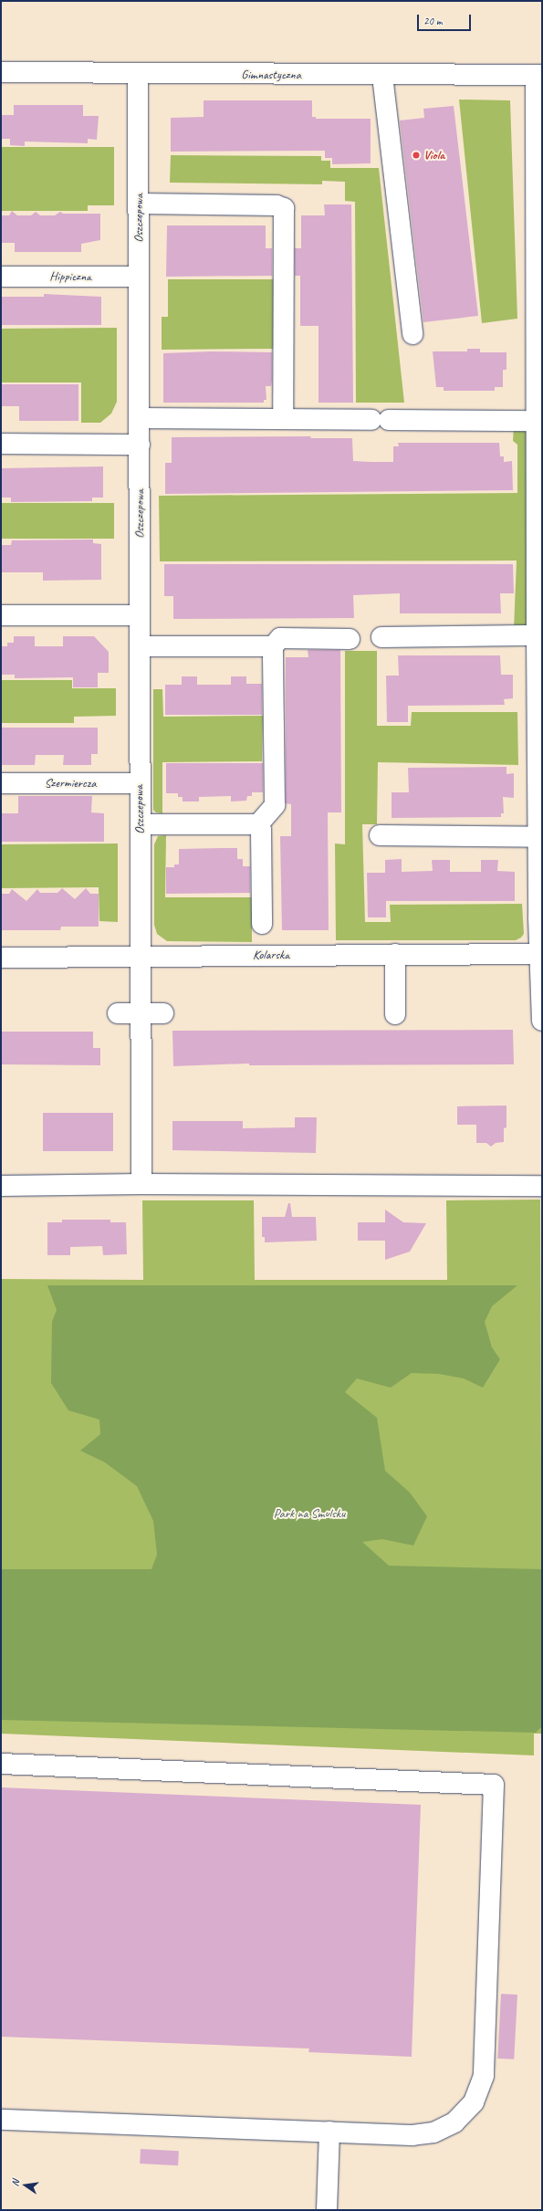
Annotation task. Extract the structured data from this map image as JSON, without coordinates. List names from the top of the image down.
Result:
{
  "streets": {
    "street": [
      "Gimnastyczna",
      "Oszczepowa",
      "Hippiczna",
      "Szermiercza",
      "Kolarska"
    ]
  },
  "crossings": [
    ["Gimnastyczna", "Oszczepowa"],
    ["Oszczepowa", "Hippiczna"],
    ["Oszczepowa", "Szermiercza"],
    ["Oszczepowa", "Kolarska"]
  ],
  "parks": ["Park na Smulsku"],
  "places": ["Viola"],
  "scale_bar": "20 m",
  "north": "left"
}
